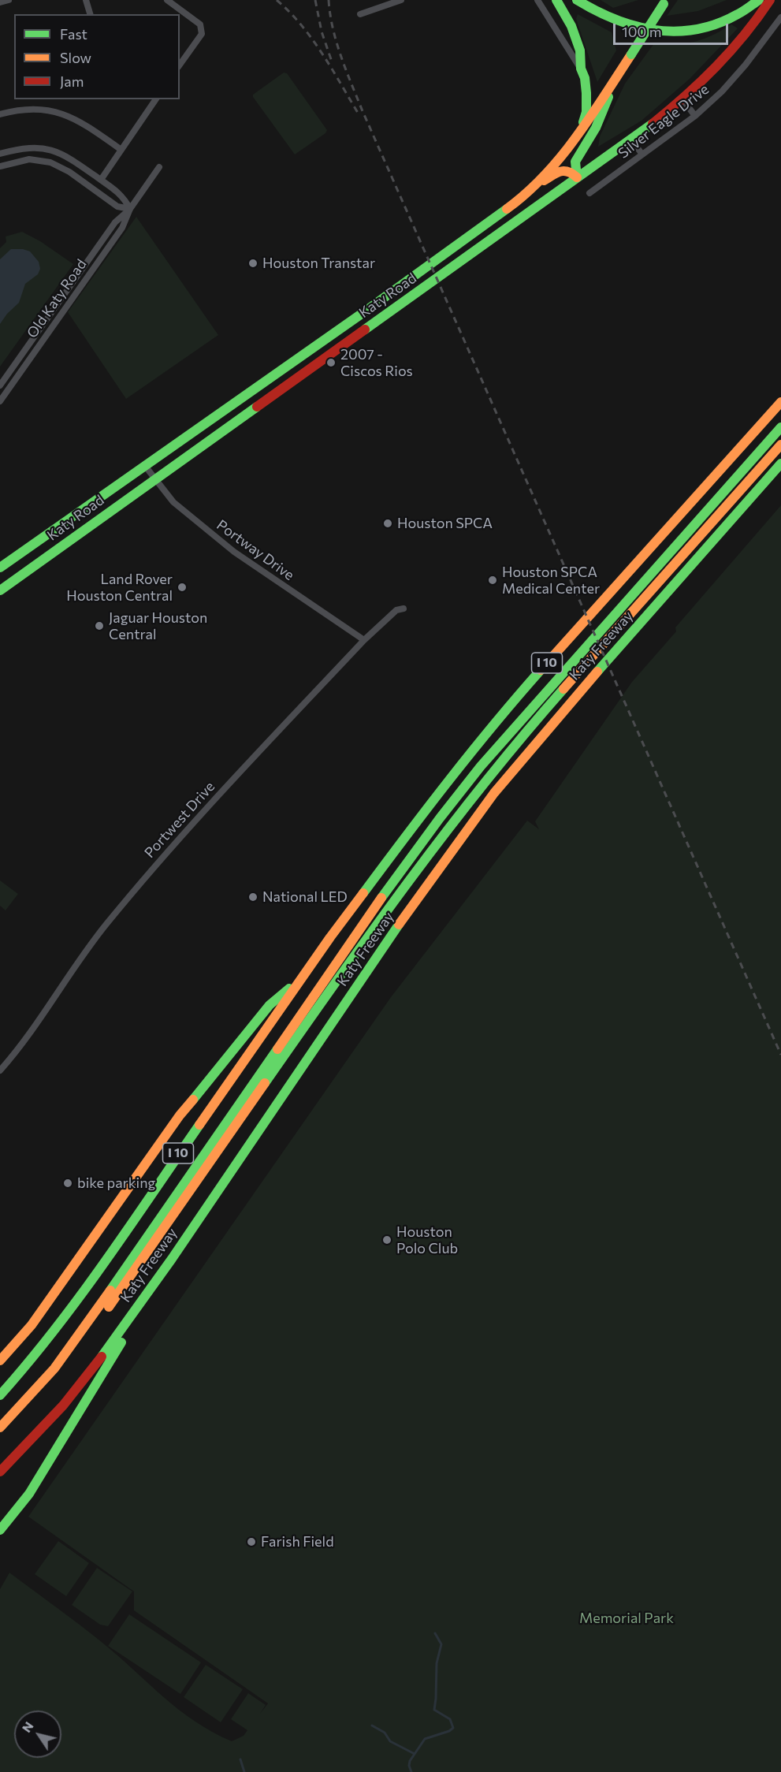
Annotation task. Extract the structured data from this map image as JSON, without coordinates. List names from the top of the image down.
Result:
{
  "streets": {
    "main road": ["Katy Road", "Katy Freeway", "I 10"],
    "street": [
      "Silver Eagle Drive",
      "Old Katy Road",
      "Portway Drive",
      "Portwest Drive"
    ]
  },
  "crossings": [
    ["Katy Road", "Portway Drive"],
    ["Portway Drive", "Portwest Drive"]
  ],
  "parks": ["Memorial Park"],
  "places": [
    "Houston Transtar",
    "2007 - Ciscos Rios",
    "Houston SPCA",
    "Houston SPCA Medical Center",
    "Land Rover Houston Central",
    "Jaguar Houston Central",
    "National LED",
    "bike parking",
    "Houston Polo Club",
    "Farish Field"
  ],
  "legend": ["Fast", "Slow", "Jam"],
  "scale_bar": "100 m",
  "north": "top left"
}
